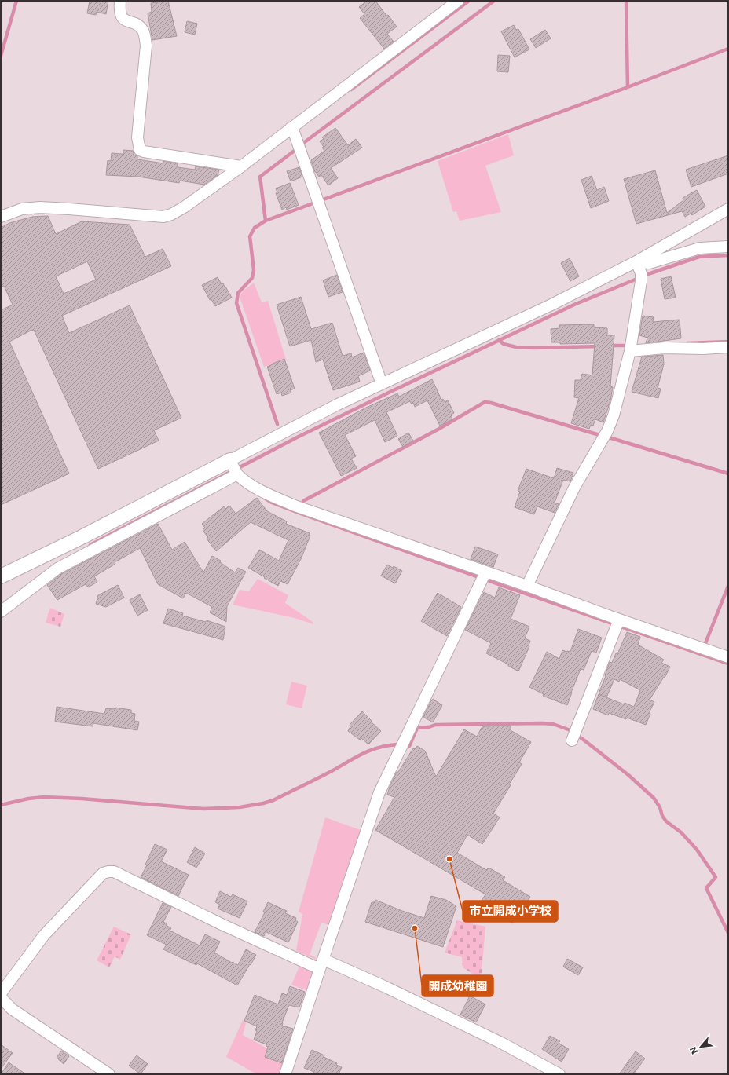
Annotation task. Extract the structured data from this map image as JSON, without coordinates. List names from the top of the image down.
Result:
{
  "places": ["市立開成小学校", "開成幼稚園"],
  "north": "bottom left"
}
